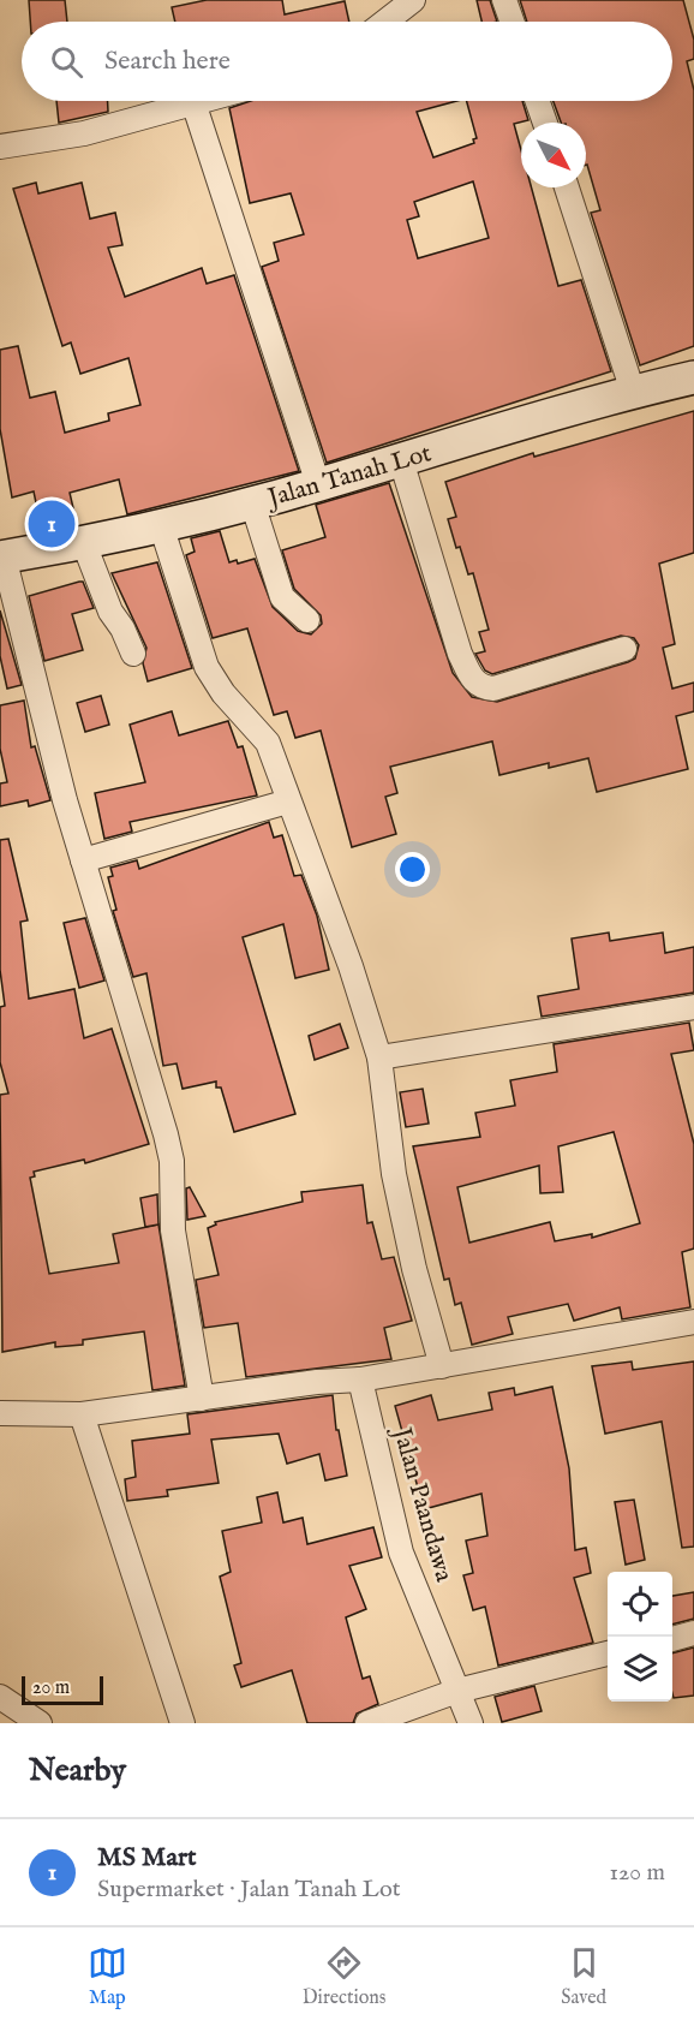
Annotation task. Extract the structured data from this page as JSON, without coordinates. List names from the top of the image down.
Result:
{
  "streets": {
    "main road": ["Jalan Tanah Lot"],
    "street": ["Jalan Paandawa"]
  },
  "scale_bar": "20 m",
  "north": "bottom right",
  "page": {
    "search": "Search here",
    "pins": "1",
    "scale": "20 m",
    "heading": "Nearby",
    "list": [
      {
        "mark": "1",
        "name": "MS Mart",
        "note": "Supermarket · Jalan Tanah Lot",
        "value": "120 m"
      }
    ],
    "nav": ["Map", "Directions", "Saved"]
  }
}
